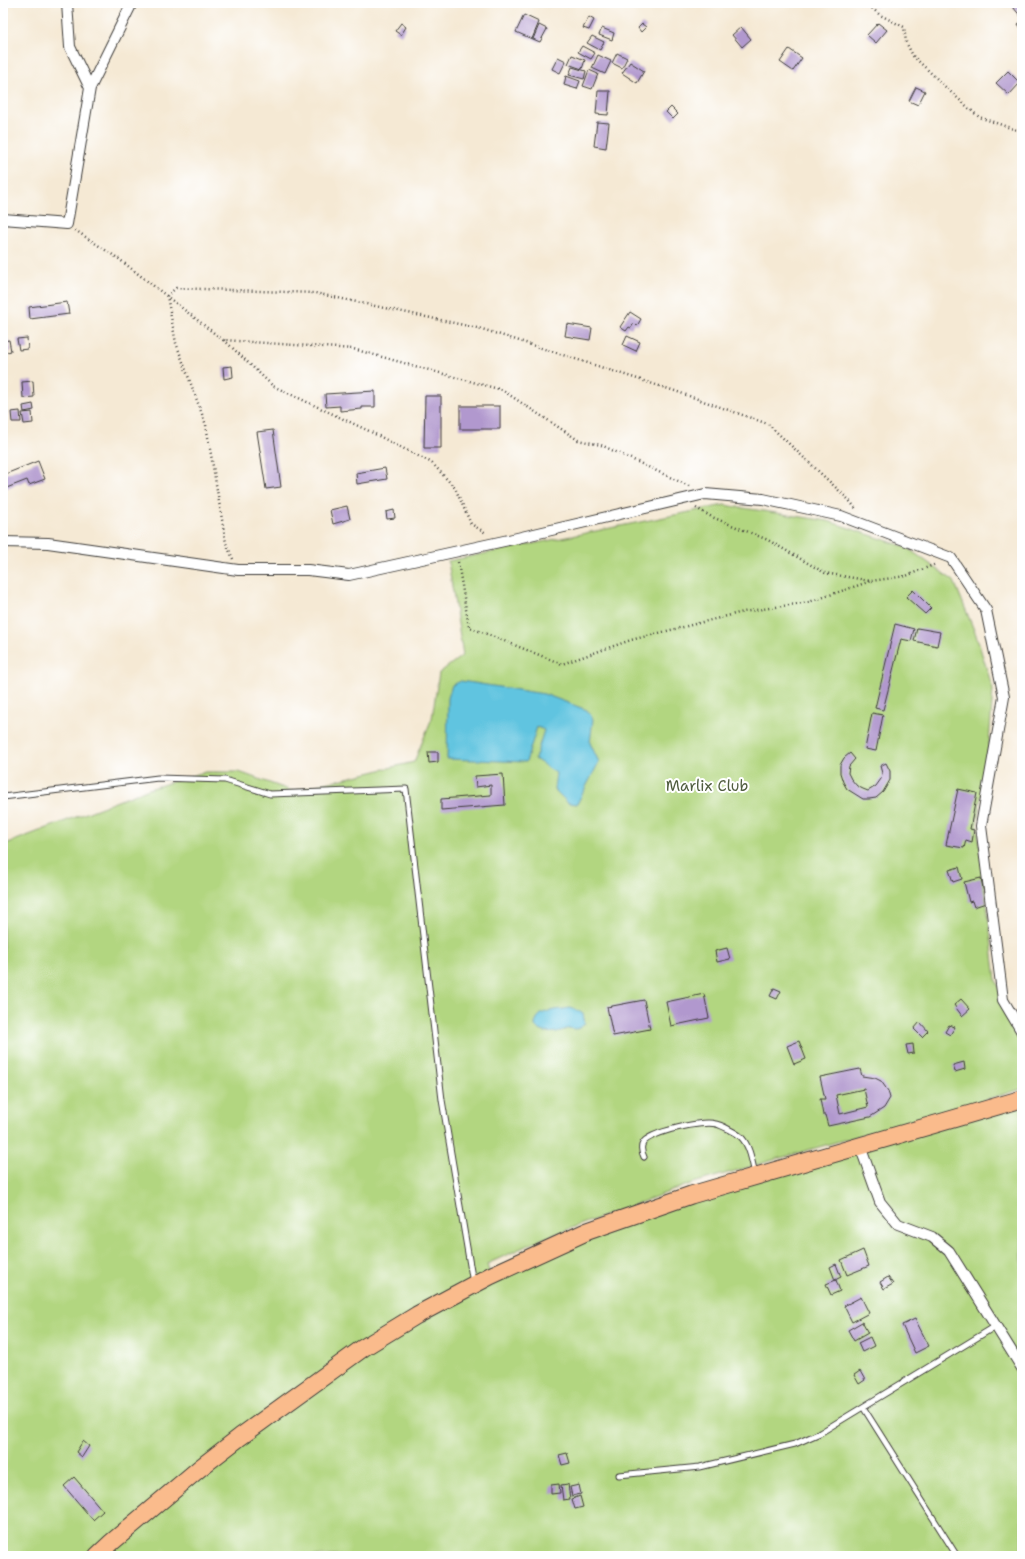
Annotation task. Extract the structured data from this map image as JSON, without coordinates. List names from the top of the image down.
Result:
{
  "parks": ["Marlix Club"]
}
